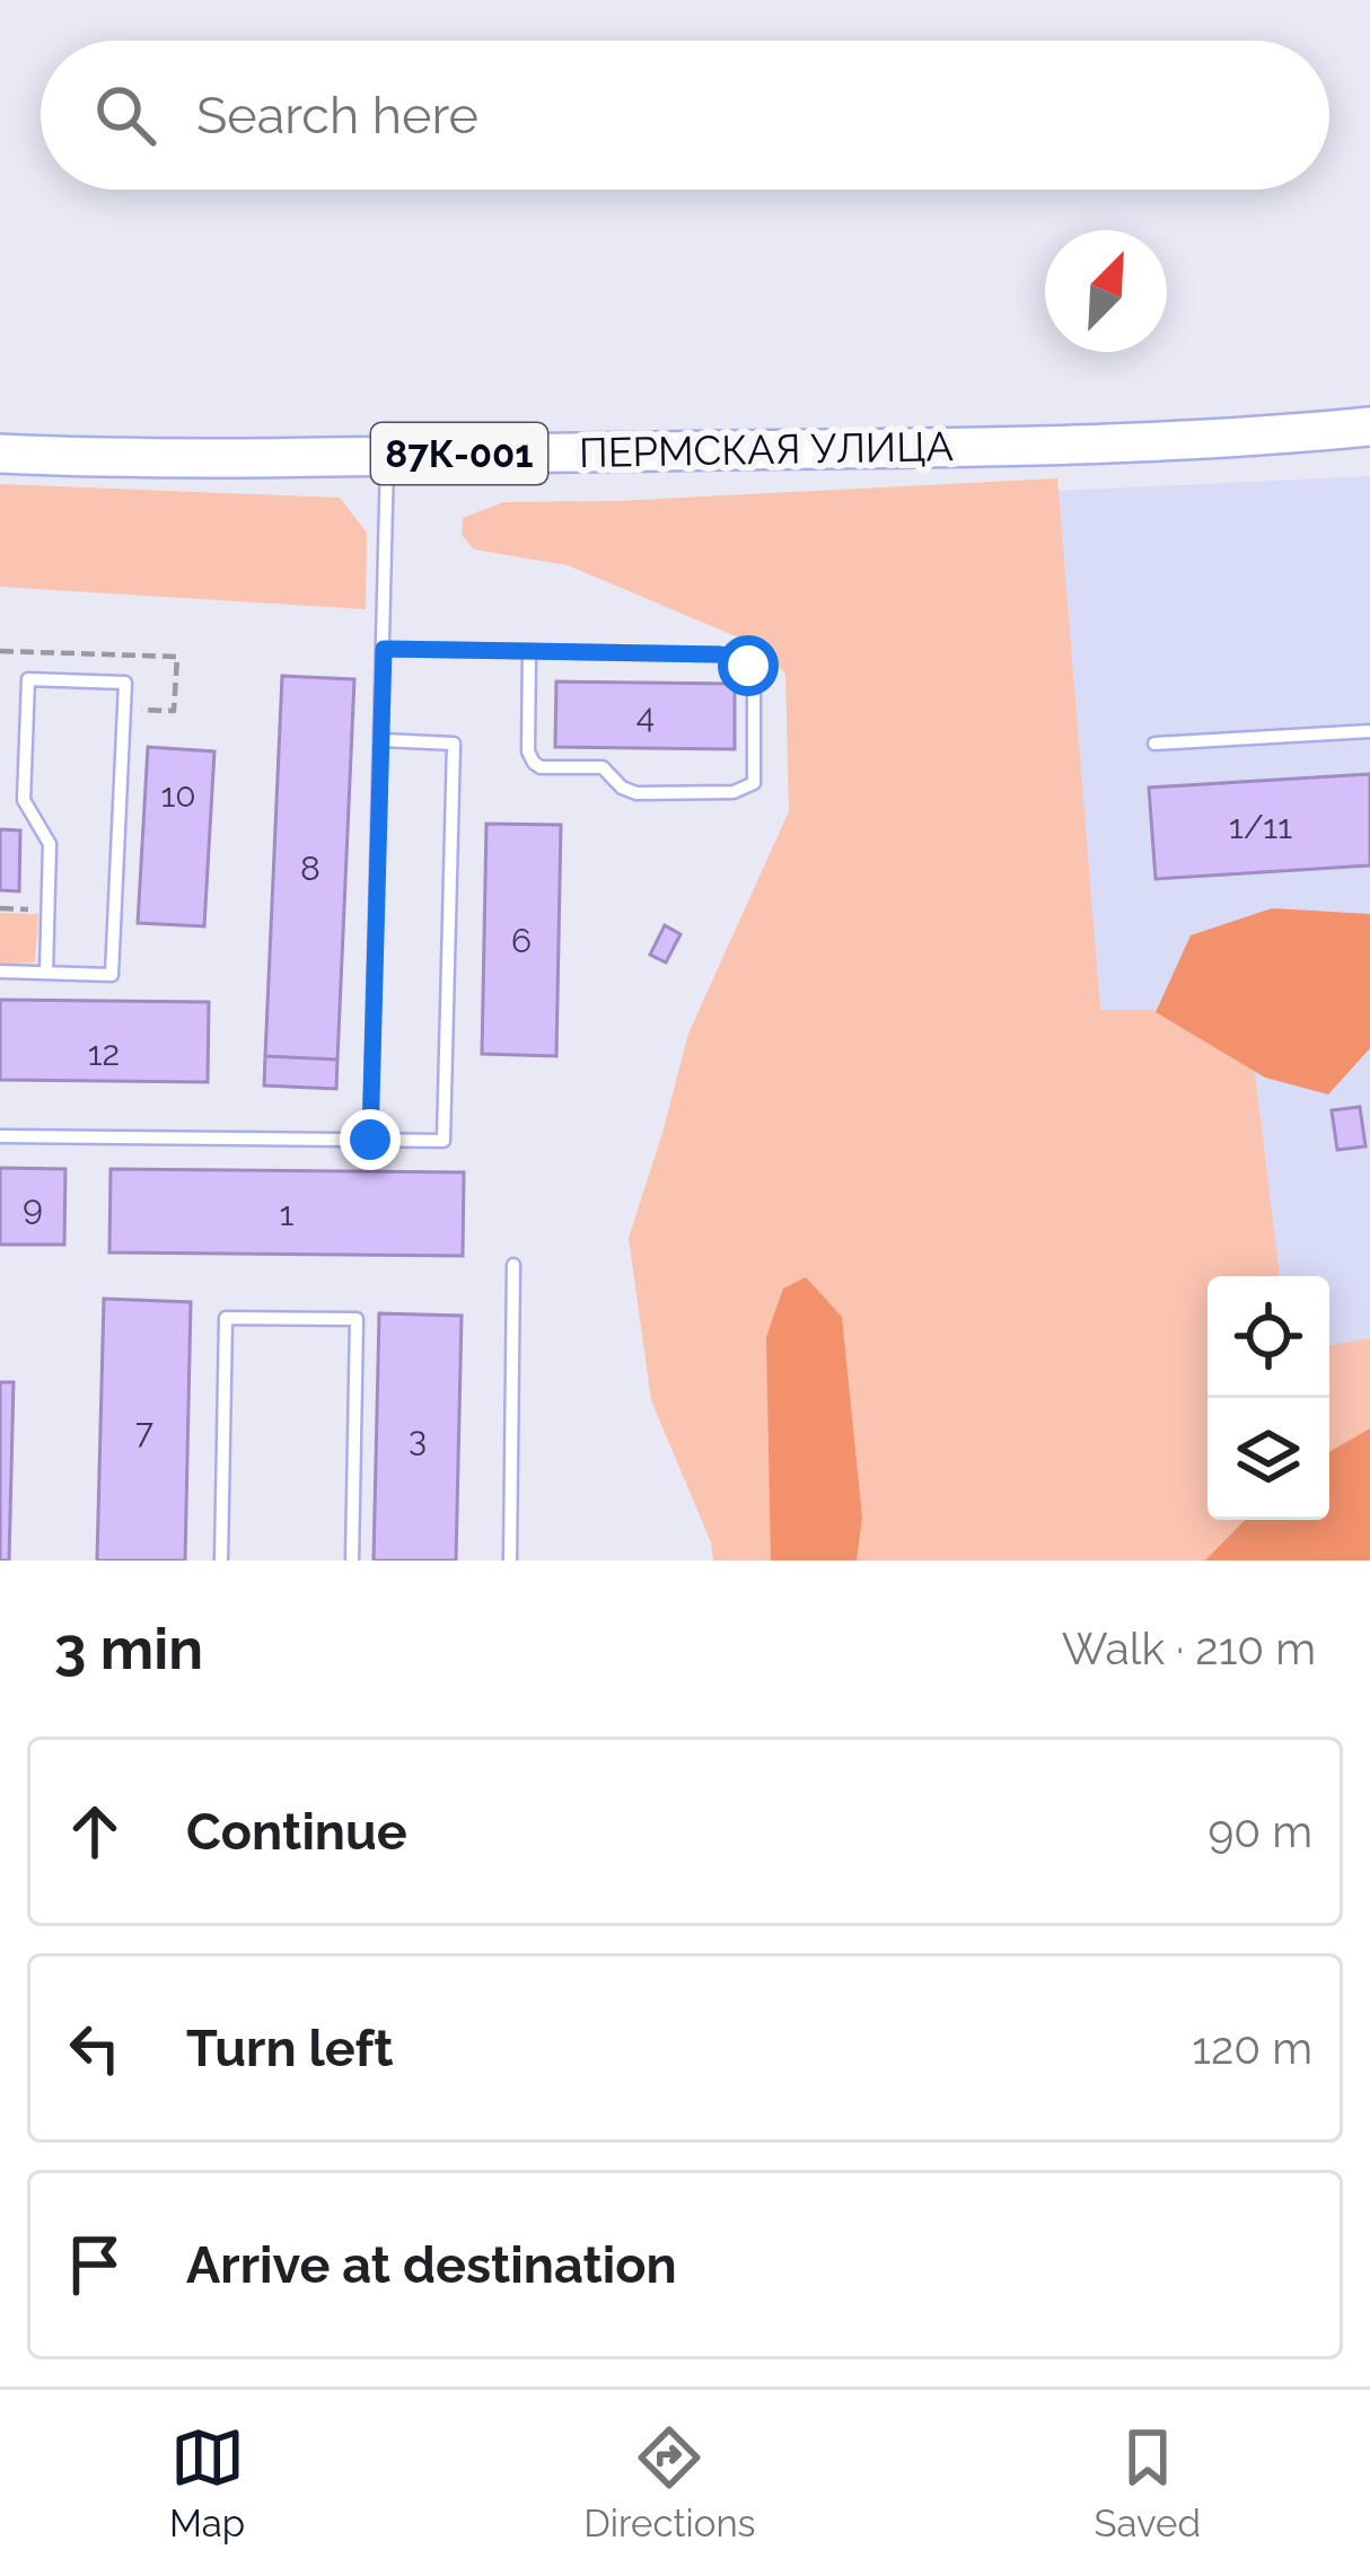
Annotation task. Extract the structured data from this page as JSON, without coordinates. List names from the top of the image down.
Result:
{
  "streets": {
    "main road": ["ПЕРМСКАЯ УЛИЦА", "87К-001"]
  },
  "house_numbers": [
    "4",
    "10",
    "1/11",
    "8",
    "6",
    "12",
    "9",
    "1",
    "7",
    "3"
  ],
  "north": "top right",
  "page": {
    "search": "Search here",
    "heading": ["3 min", "Walk · 210 m"],
    "list": [
      ["Continue", "90 m"],
      ["Turn left", "120 m"],
      "Arrive at destination"
    ],
    "nav": ["Map", "Directions", "Saved"]
  }
}
